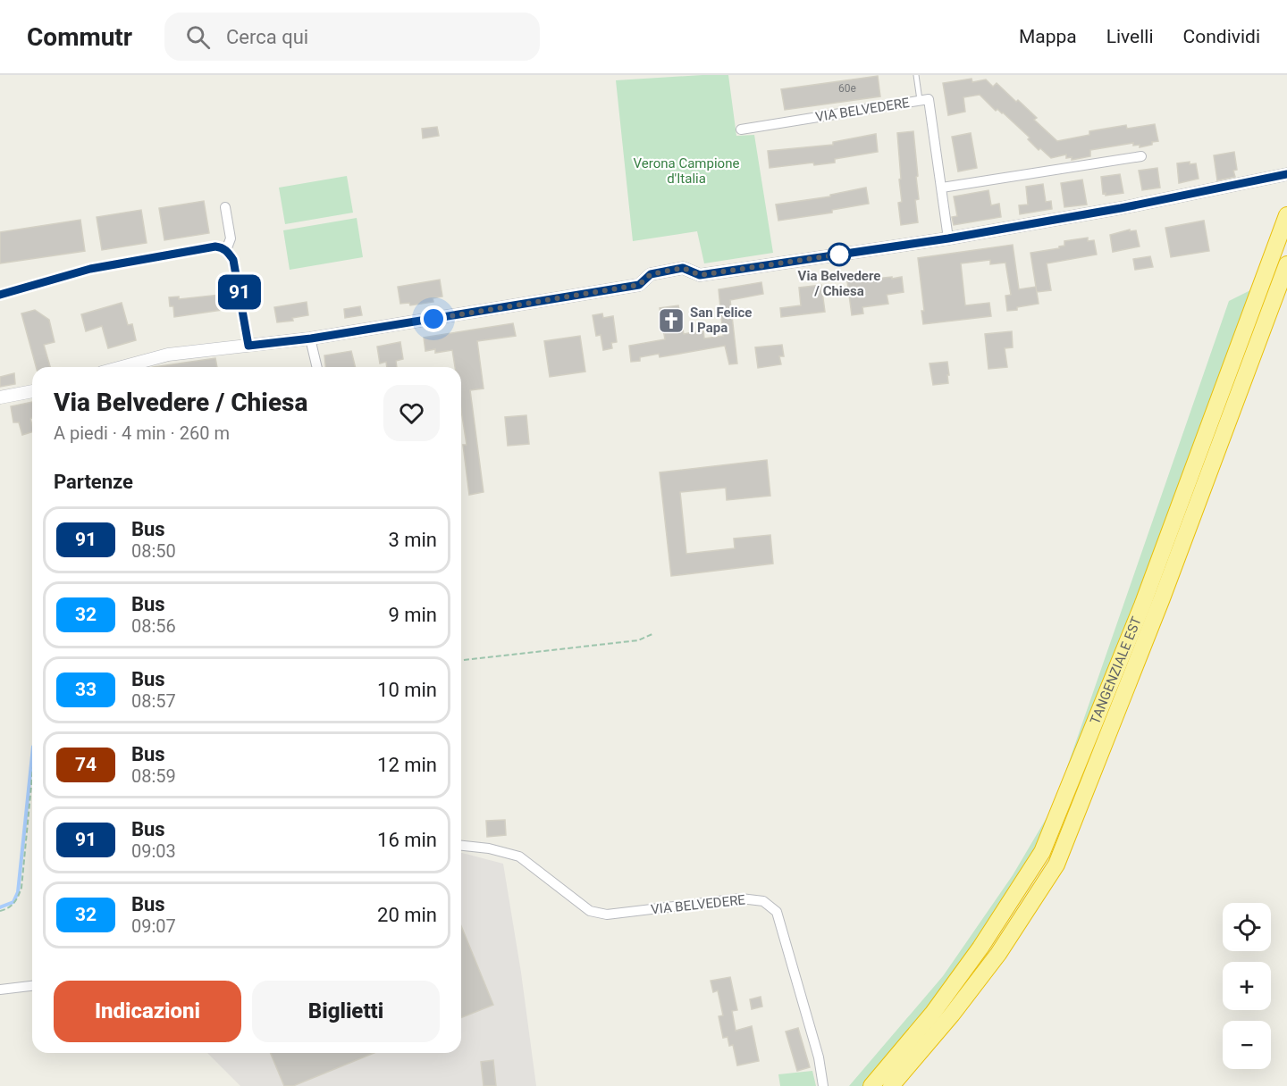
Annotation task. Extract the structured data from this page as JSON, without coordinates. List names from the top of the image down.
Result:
{
  "streets": {
    "highway": ["TANGENZIALE EST"],
    "street": ["VIA BELVEDERE"]
  },
  "parks": ["Verona Campione d'Italia"],
  "places": {
    "other": ["Via Belvedere / Chiesa"],
    "church": ["San Felice I Papa"]
  },
  "lines": ["bus line 91"],
  "house_numbers": ["60e"],
  "page": {
    "header": "Commutr",
    "search": "Cerca qui",
    "nav": ["Mappa", "Livelli", "Condividi"],
    "on_map": "91",
    "heading": [
      ["Via Belvedere / Chiesa", "A piedi · 4 min · 260 m"],
      "Partenze"
    ],
    "list": [
      {
        "mark": "91",
        "name": "Bus",
        "note": "08:50",
        "value": "3 min"
      },
      {
        "mark": "32",
        "name": "Bus",
        "note": "08:56",
        "value": "9 min"
      },
      {
        "mark": "33",
        "name": "Bus",
        "note": "08:57",
        "value": "10 min"
      },
      {
        "mark": "74",
        "name": "Bus",
        "note": "08:59",
        "value": "12 min"
      },
      {
        "mark": "91",
        "name": "Bus",
        "note": "09:03",
        "value": "16 min"
      },
      {
        "mark": "32",
        "name": "Bus",
        "note": "09:07",
        "value": "20 min"
      }
    ],
    "map_buttons": ["+", "−"],
    "buttons": ["Indicazioni", "Biglietti"]
  }
}
